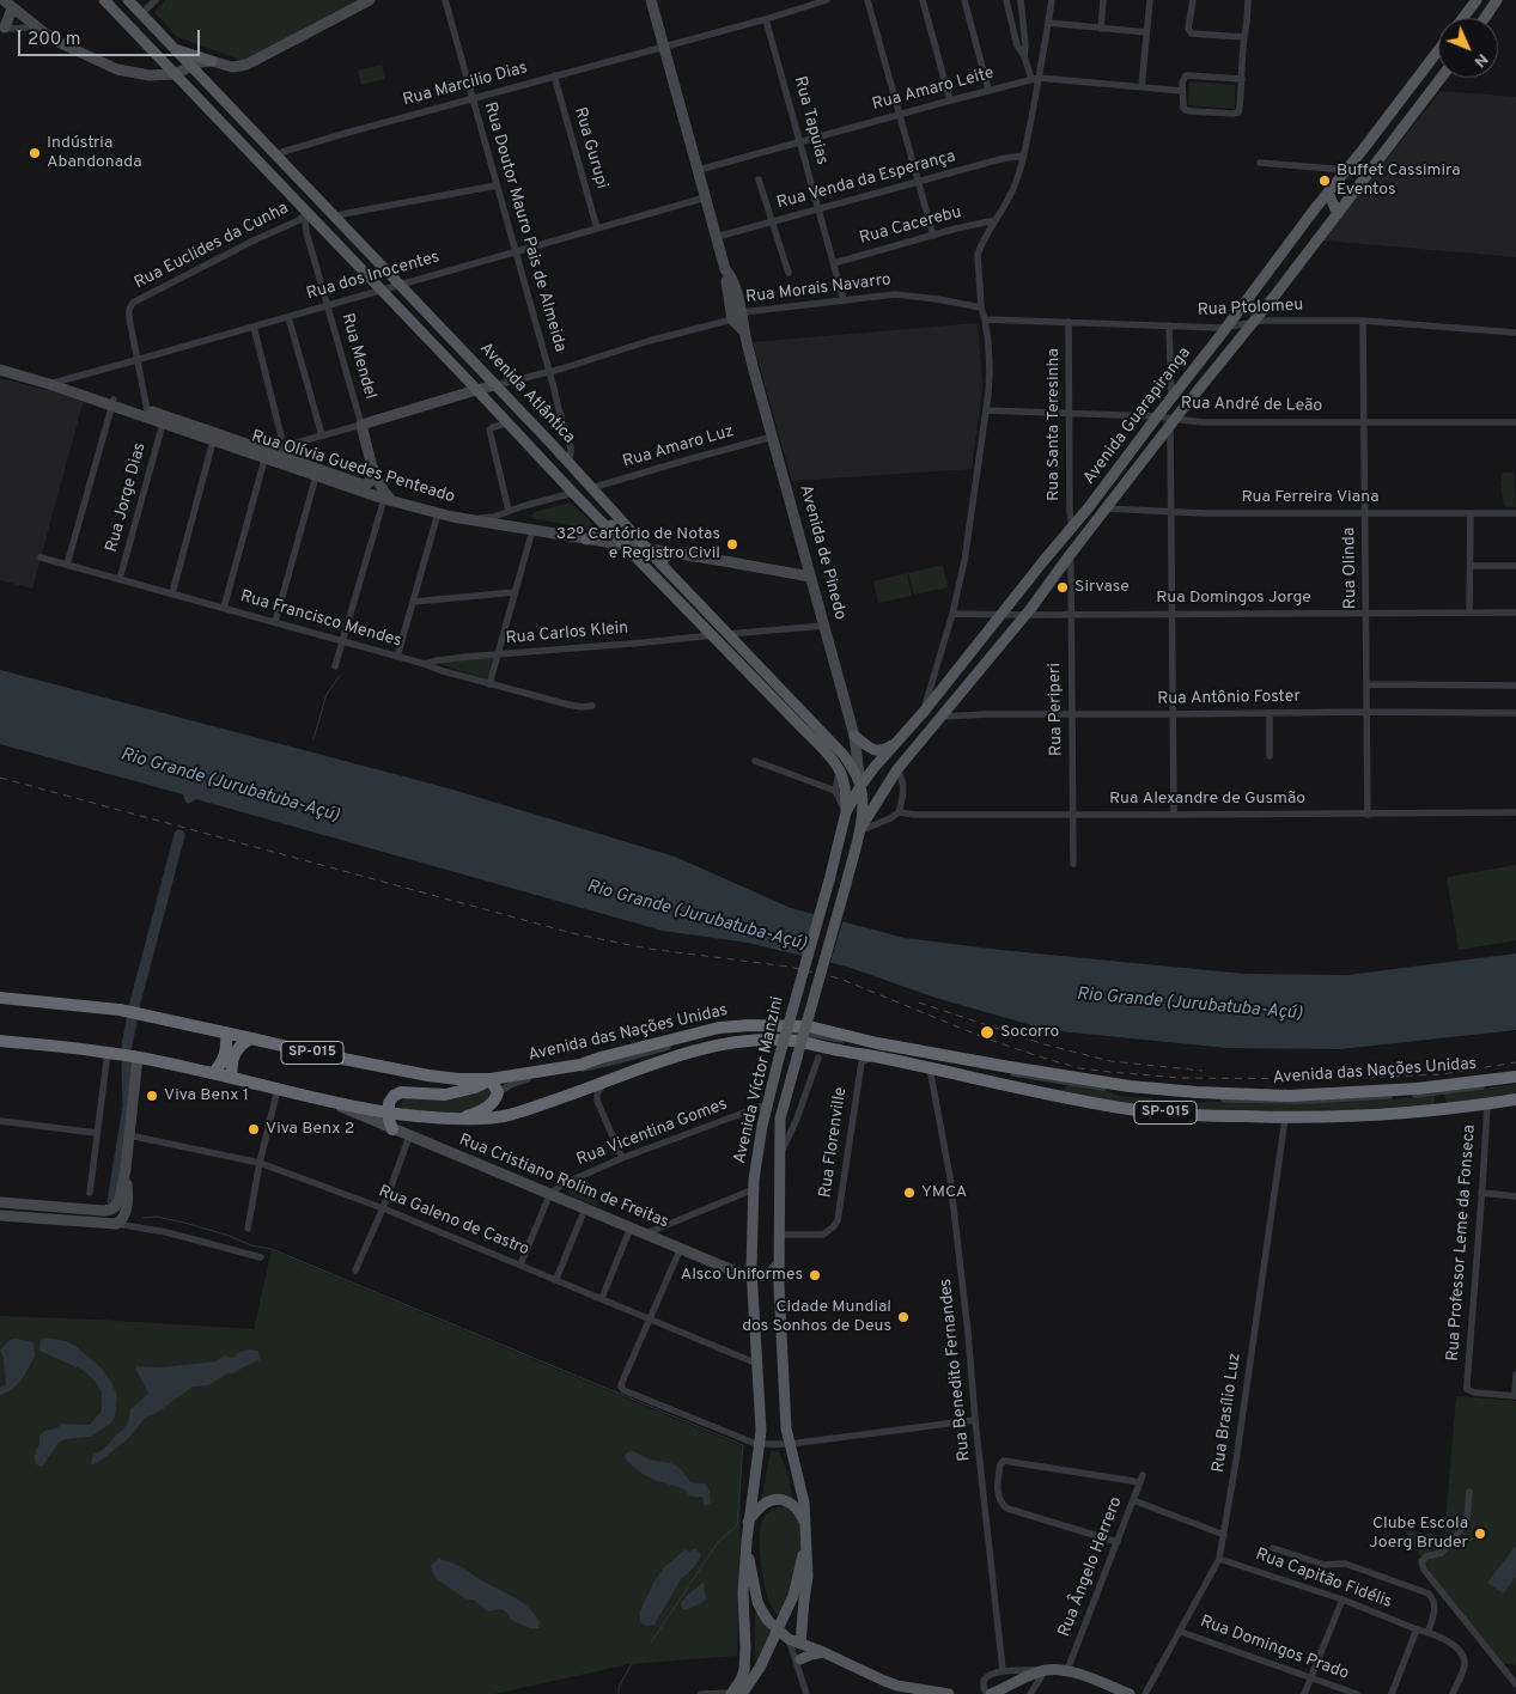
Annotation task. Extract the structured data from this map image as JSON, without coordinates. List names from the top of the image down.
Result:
{
  "streets": {
    "highway": ["Avenida das Nações Unidas", "SP-015"],
    "main road": ["Avenida Atlântica", "Avenida Guarapiranga", "Avenida Víctor Manzini"],
    "street": [
      "Rua Marcilio Dias",
      "Rua Amaro Leite",
      "Rua Tapuias",
      "Rua Gurupi",
      "Rua Venda da Esperança",
      "Rua Cacerebu",
      "Rua Doutor Mauro Pais de Almeida",
      "Rua Euclides da Cunha",
      "Rua dos Inocentes",
      "Rua Morais Navarro",
      "Rua Ptolomeu",
      "Rua Mendel",
      "Rua André de Leão",
      "Rua Santa Teresinha",
      "Rua Amaro Luz",
      "Rua Olívia Guedes Penteado",
      "Rua Jorge Dias",
      "Rua Ferreira Viana",
      "Avenida de Pinedo",
      "Rua Olinda",
      "Rua Domingos Jorge",
      "Rua Francisco Mendes",
      "Rua Carlos Klein",
      "Rua Antônio Foster",
      "Rua Periperi",
      "Rua Alexandre de Gusmão",
      "Rua Vicentina Gomes",
      "Rua Florenville",
      "Rua Cristiano Rolim de Freitas",
      "Rua Galeno de Castro",
      "Rua Professor Leme da Fonseca",
      "Rua Benedito Fernandes",
      "Rua Brasílio Luz",
      "Rua Ângelo Herrero",
      "Rua Capitão Fidélis",
      "Rua Domingos Prado"
    ]
  },
  "crossings": [
    ["Rua Marcilio Dias", "Rua Tapuias"],
    ["Rua Marcilio Dias", "Rua Gurupi"],
    ["Rua Marcilio Dias", "Rua Doutor Mauro Pais de Almeida"],
    ["Rua Marcilio Dias", "Avenida Atlântica"],
    ["Rua Marcilio Dias", "Avenida de Pinedo"],
    ["Rua Amaro Leite", "Rua Tapuias"],
    ["Rua Amaro Leite", "Avenida de Pinedo"],
    ["Rua Tapuias", "Rua Venda da Esperança"],
    ["Rua Tapuias", "Rua Cacerebu"],
    ["Rua Tapuias", "Rua Morais Navarro"],
    ["Rua Gurupi", "Rua dos Inocentes"],
    ["Rua Venda da Esperança", "Avenida de Pinedo"],
    ["Rua Doutor Mauro Pais de Almeida", "Rua dos Inocentes"],
    ["Rua Doutor Mauro Pais de Almeida", "Avenida Atlântica"],
    ["Rua Euclides da Cunha", "Rua dos Inocentes"],
    ["Rua Euclides da Cunha", "Rua Mendel"],
    ["Rua Euclides da Cunha", "Avenida Atlântica"],
    ["Rua Euclides da Cunha", "Rua Olívia Guedes Penteado"],
    ["Rua dos Inocentes", "Rua Mendel"],
    ["Rua dos Inocentes", "Avenida Atlântica"],
    ["Rua dos Inocentes", "Rua Olívia Guedes Penteado"],
    ["Rua dos Inocentes", "Avenida de Pinedo"],
    ["Rua Morais Navarro", "Avenida de Pinedo"],
    ["Rua Ptolomeu", "Avenida Guarapiranga"],
    ["Rua Ptolomeu", "Rua Santa Teresinha"],
    ["Rua Ptolomeu", "Rua Olinda"],
    ["Rua Mendel", "Avenida Atlântica"],
    ["Rua Mendel", "Rua Olívia Guedes Penteado"],
    ["Avenida Atlântica", "Avenida Guarapiranga"],
    ["Avenida Atlântica", "Rua Amaro Luz"],
    ["Avenida Atlântica", "Rua Olívia Guedes Penteado"],
    ["Avenida Atlântica", "Avenida de Pinedo"],
    ["Avenida Atlântica", "Rua Carlos Klein"],
    ["Avenida Atlântica", "Avenida Víctor Manzini"],
    ["Rua André de Leão", "Avenida Guarapiranga"],
    ["Rua André de Leão", "Rua Santa Teresinha"],
    ["Rua André de Leão", "Rua Olinda"],
    ["Avenida Guarapiranga", "Rua Santa Teresinha"],
    ["Avenida Guarapiranga", "Rua Ferreira Viana"],
    ["Avenida Guarapiranga", "Avenida de Pinedo"],
    ["Avenida Guarapiranga", "Rua Domingos Jorge"],
    ["Avenida Guarapiranga", "Rua Antônio Foster"],
    ["Avenida Guarapiranga", "Rua Periperi"],
    ["Avenida Guarapiranga", "Avenida Víctor Manzini"],
    ["Rua Amaro Luz", "Avenida de Pinedo"],
    ["Rua Olívia Guedes Penteado", "Rua Jorge Dias"],
    ["Rua Olívia Guedes Penteado", "Avenida de Pinedo"],
    ["Rua Jorge Dias", "Rua Francisco Mendes"],
    ["Rua Ferreira Viana", "Rua Olinda"],
    ["Rua Olinda", "Rua Domingos Jorge"],
    ["Rua Olinda", "Rua Antônio Foster"],
    ["Rua Olinda", "Rua Alexandre de Gusmão"],
    ["Rua Domingos Jorge", "Rua Periperi"],
    ["Rua Francisco Mendes", "Rua Carlos Klein"],
    ["Rua Antônio Foster", "Rua Periperi"],
    ["Rua Periperi", "Rua Alexandre de Gusmão"],
    ["Avenida das Nações Unidas", "SP-015"],
    ["Avenida das Nações Unidas", "Rua Florenville"],
    ["Avenida das Nações Unidas", "Rua Cristiano Rolim de Freitas"],
    ["Avenida das Nações Unidas", "Rua Professor Leme da Fonseca"],
    ["Avenida das Nações Unidas", "Rua Benedito Fernandes"],
    ["Avenida das Nações Unidas", "Rua Brasílio Luz"],
    ["SP-015", "Rua Cristiano Rolim de Freitas"],
    ["Avenida Víctor Manzini", "Rua Vicentina Gomes"],
    ["Avenida Víctor Manzini", "Rua Florenville"],
    ["Avenida Víctor Manzini", "Rua Cristiano Rolim de Freitas"],
    ["Avenida Víctor Manzini", "Rua Galeno de Castro"],
    ["Rua Vicentina Gomes", "Rua Cristiano Rolim de Freitas"],
    ["Rua Brasílio Luz", "Rua Capitão Fidélis"],
    ["Rua Brasílio Luz", "Rua Domingos Prado"]
  ],
  "water": ["Rio Grande (Jurubatuba-Açú)"],
  "places": [
    "Indústria Abandonada",
    "Buffet Cassimira Eventos",
    "32º Cartório de Notas e Registro Civil",
    "Sirvase",
    "Socorro",
    "Viva Benx 1",
    "Viva Benx 2",
    "YMCA",
    "Alsco Uniformes",
    "Cidade Mundial dos Sonhos de Deus",
    "Clube Escola Joerg Bruder"
  ],
  "scale_bar": "200 m",
  "north": "bottom right"
}
